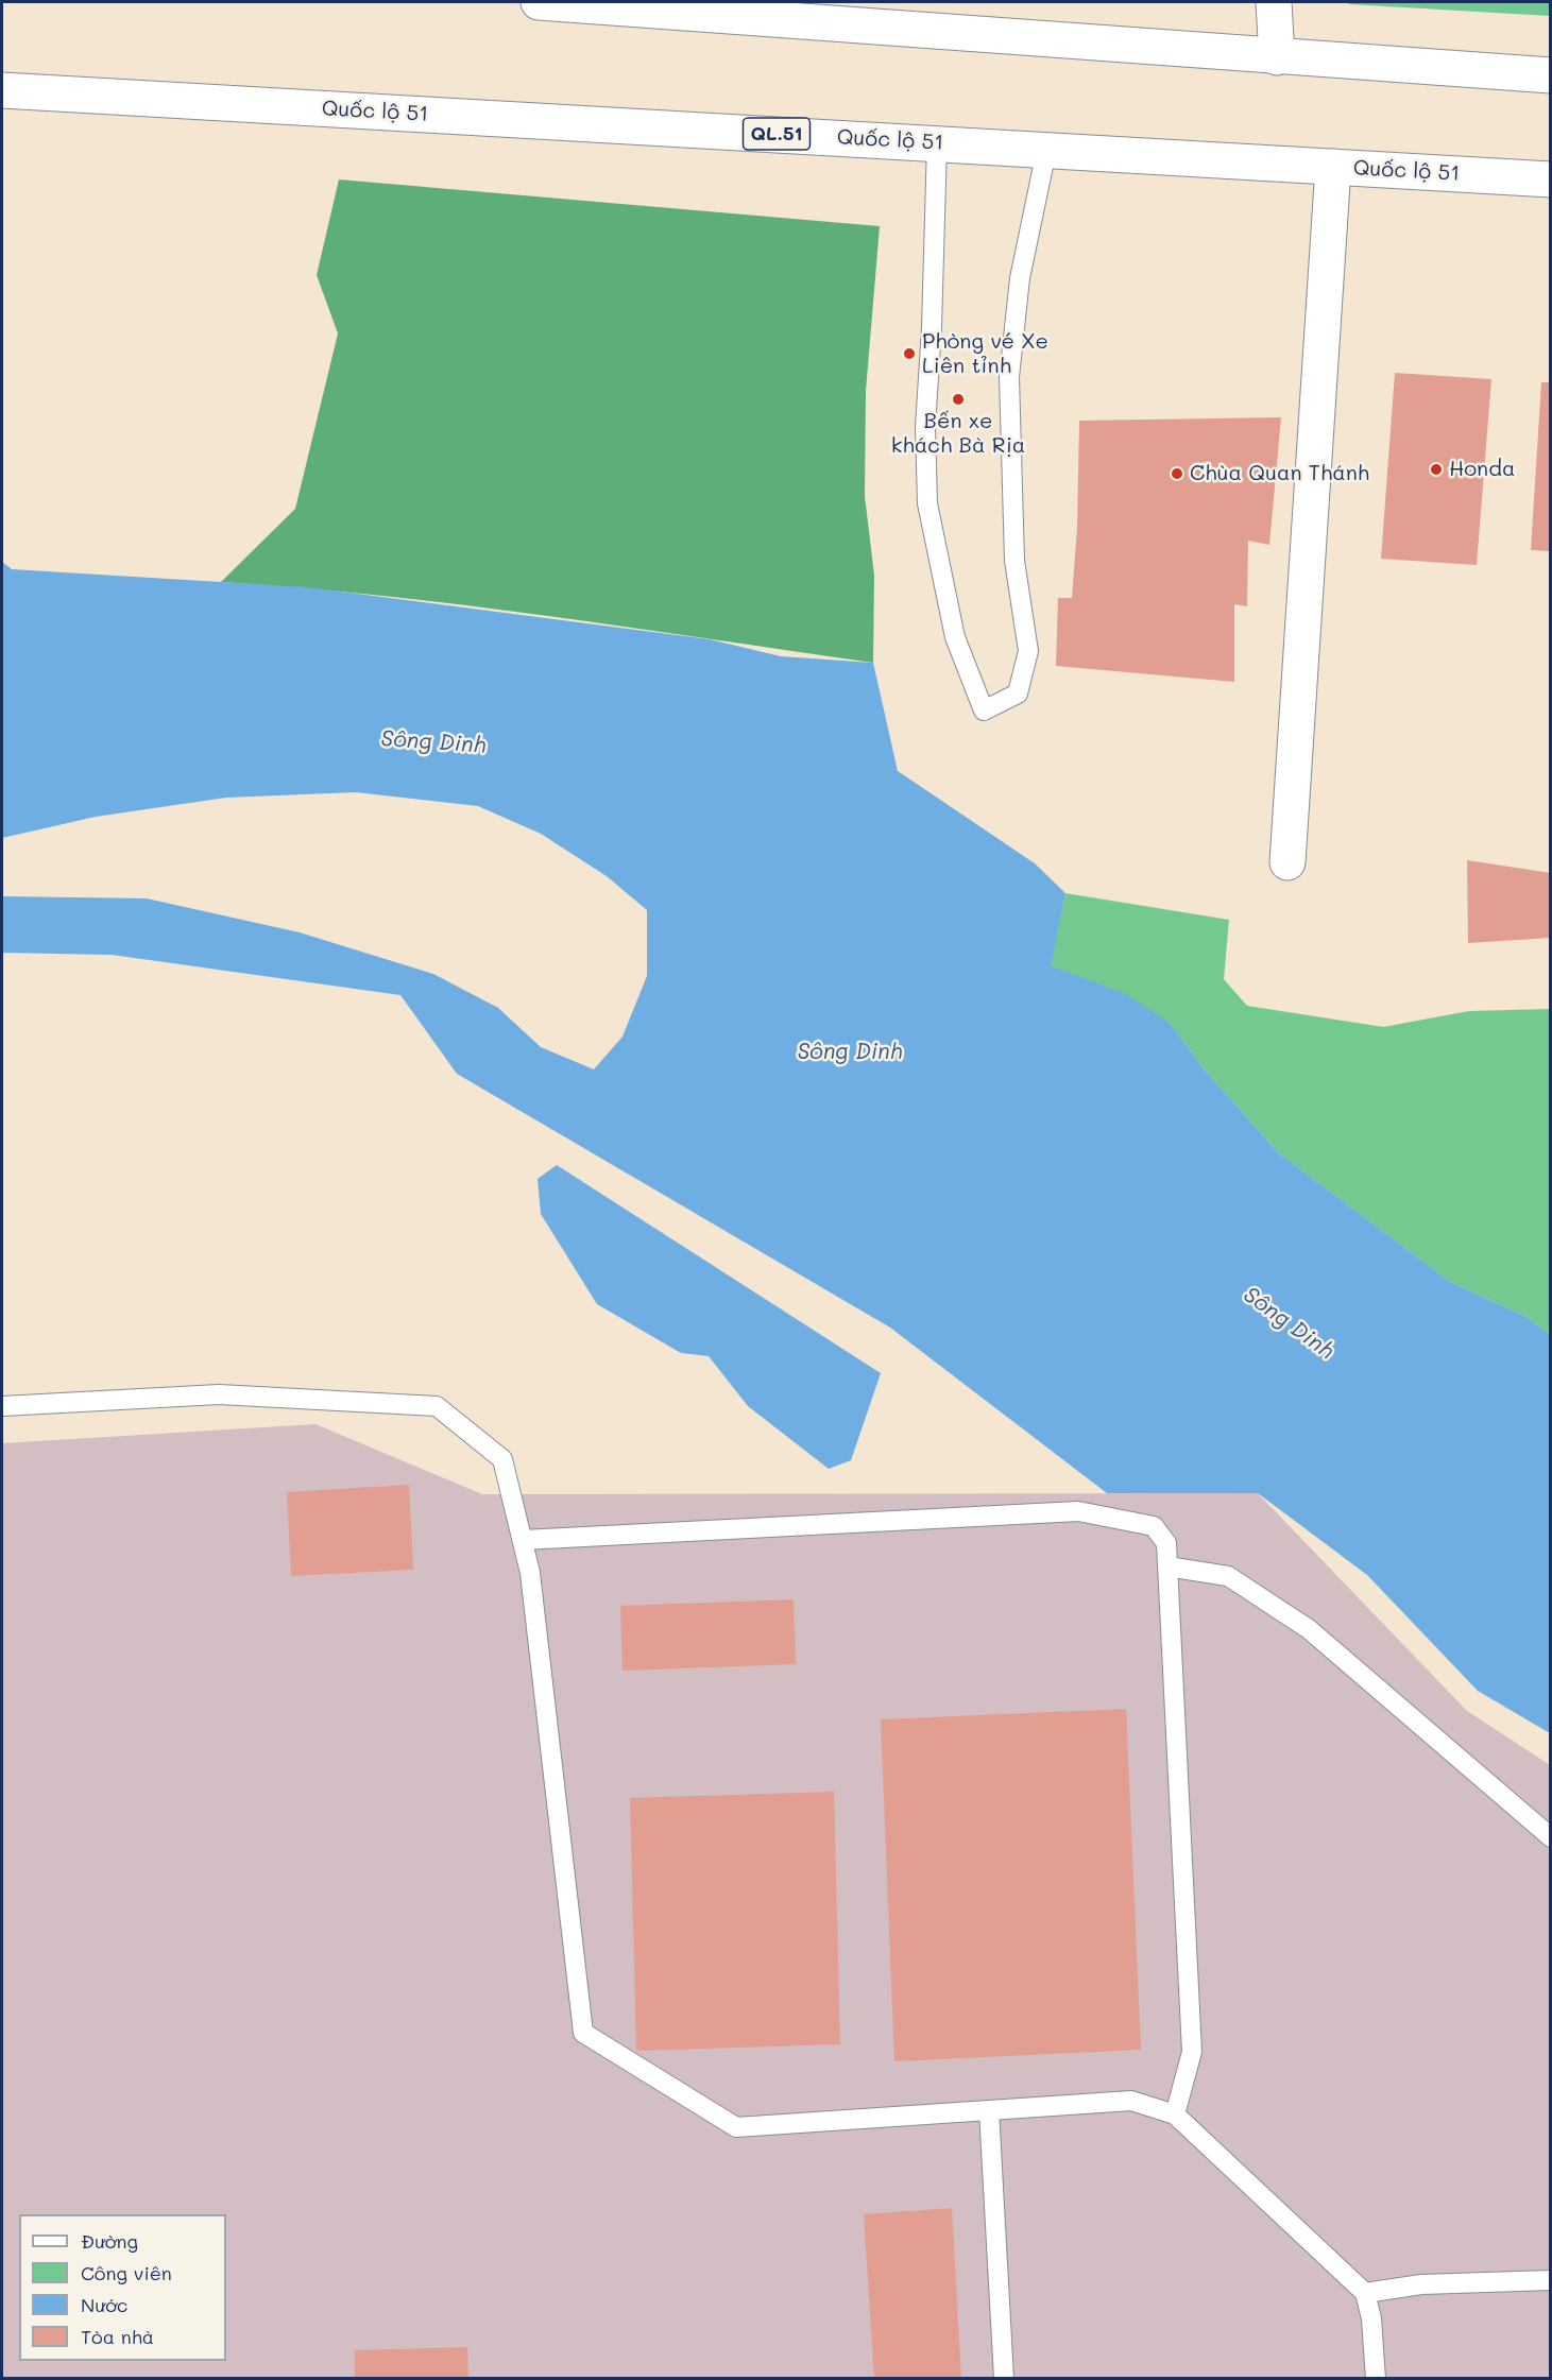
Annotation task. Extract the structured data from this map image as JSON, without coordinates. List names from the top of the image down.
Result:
{
  "streets": {
    "main road": ["Quốc lộ 51", "QL.51"]
  },
  "water": ["Sông Dinh"],
  "places": [
    "Phòng vé Xe Liên tỉnh",
    "Bến xe khách Bà Rịa",
    "Honda",
    "Chùa Quan Thánh"
  ],
  "legend": [
    "Đường",
    "Công viên",
    "Nước",
    "Tòa nhà"
  ]
}
